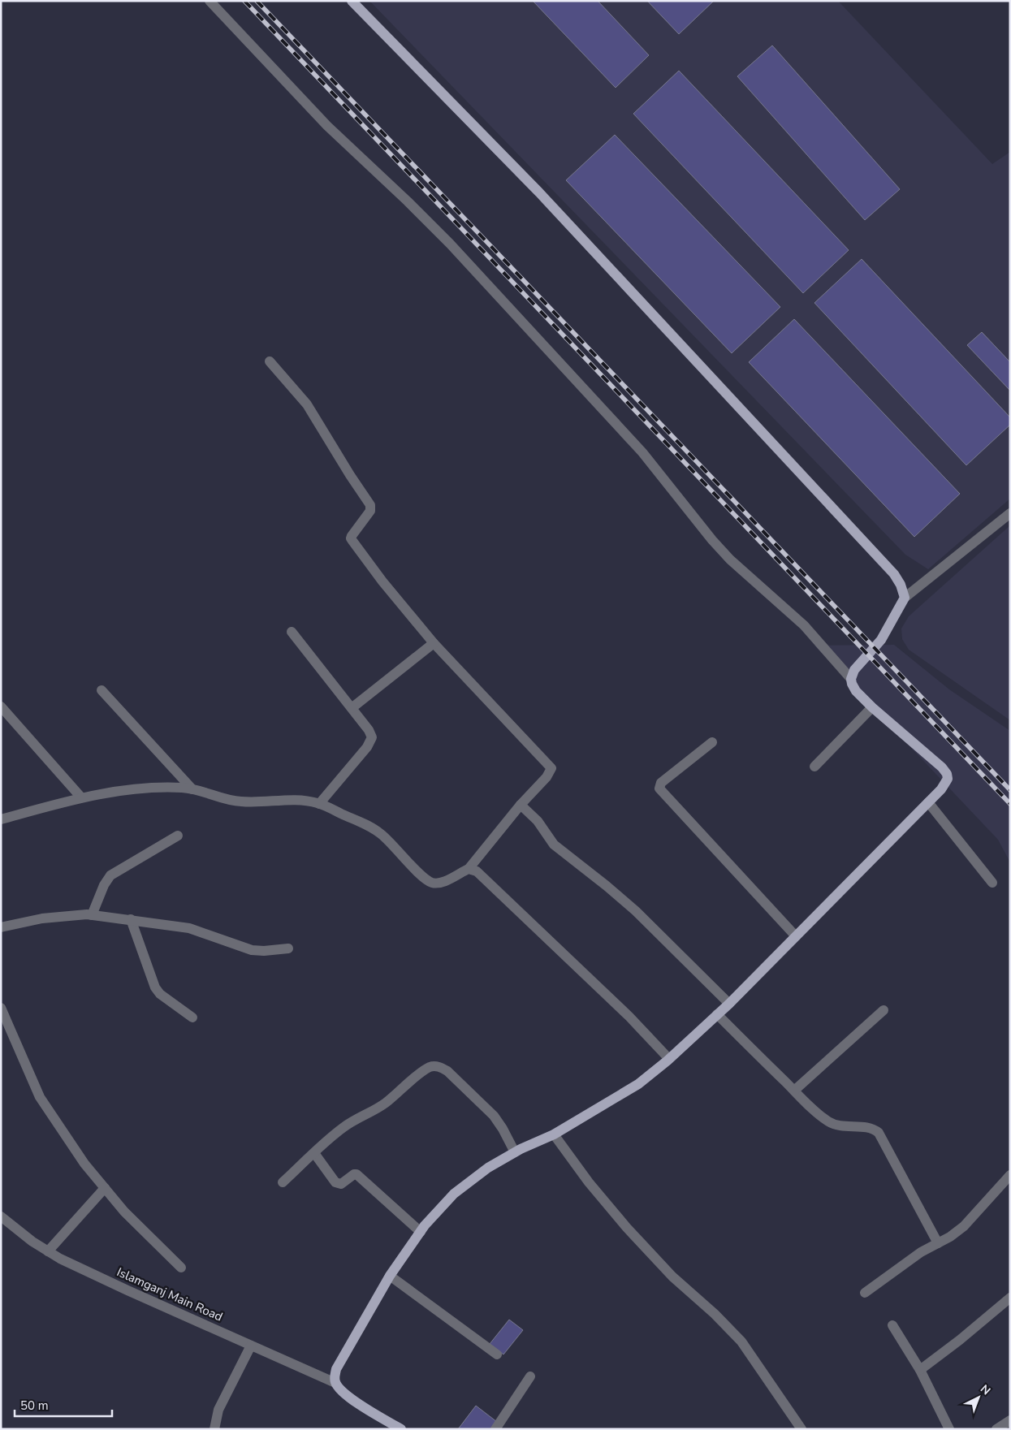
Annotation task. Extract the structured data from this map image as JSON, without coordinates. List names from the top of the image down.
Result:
{
  "streets": {
    "street": ["Islamganj Main Road"]
  },
  "scale_bar": "50 m",
  "north": "top right"
}
